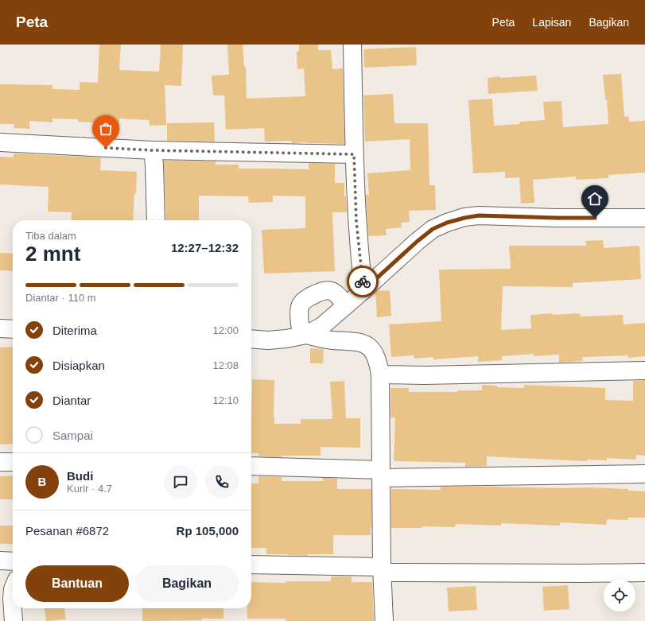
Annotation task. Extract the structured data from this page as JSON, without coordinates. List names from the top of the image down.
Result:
{
  "page": {
    "header": "Peta",
    "nav": ["Peta", "Lapisan", "Bagikan"],
    "heading": ["2 mnt", "Tiba dalam", "12:27–12:32"],
    "panel": [
      "Budi",
      "Kurir · 4.7",
      "Pesanan #6872",
      "Rp 105,000"
    ],
    "bar": "Diantar · 110 m",
    "list": [
      ["Diterima", "12:00"],
      ["Disiapkan", "12:08"],
      ["Diantar", "12:10"],
      "Sampai"
    ],
    "round": "B",
    "buttons": ["Bantuan", "Bagikan"]
  }
}
